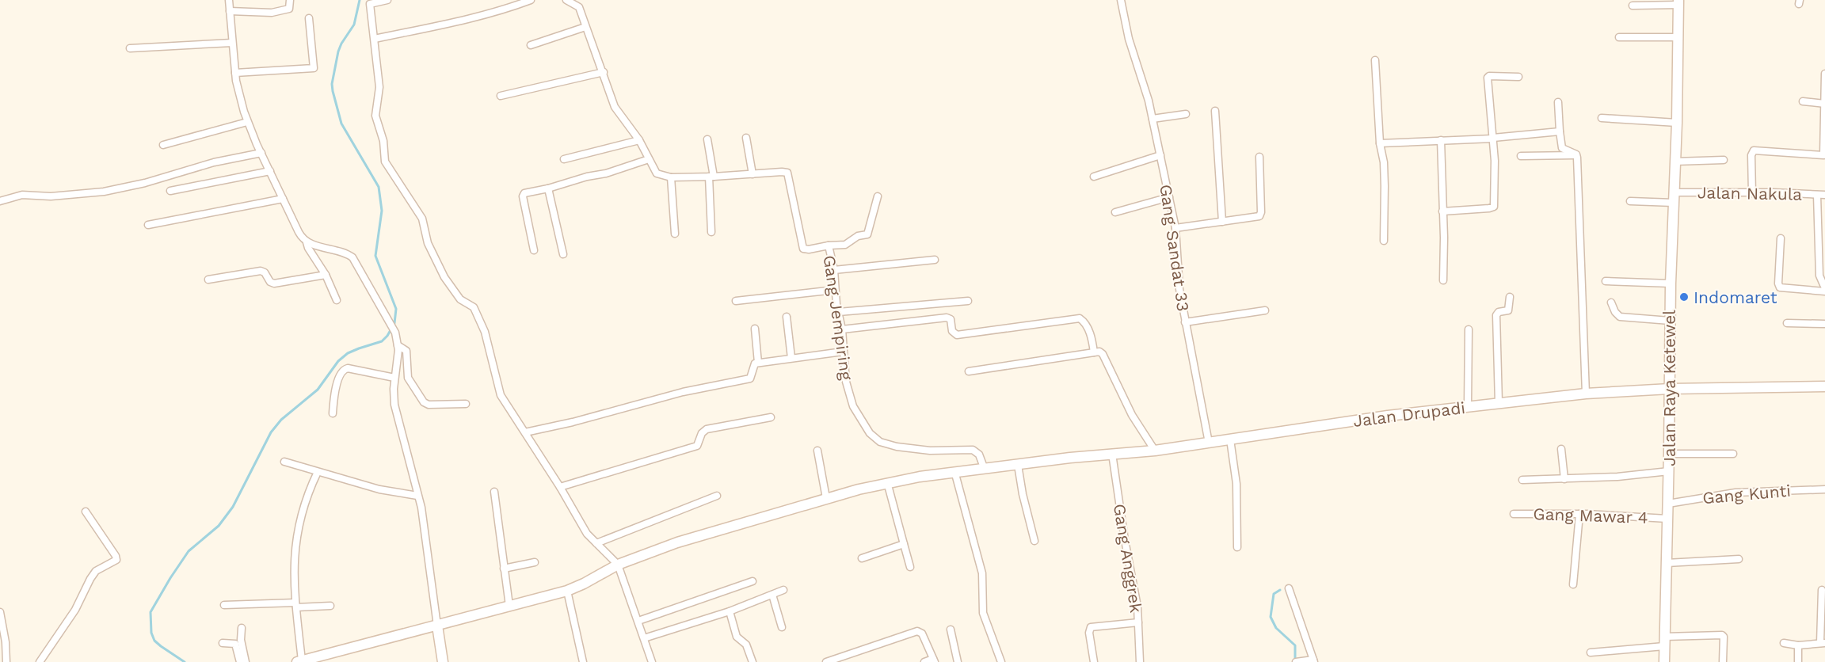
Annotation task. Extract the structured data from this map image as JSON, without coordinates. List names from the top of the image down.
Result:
{
  "streets": {
    "street": [
      "Jalan Nakula",
      "Gang Sandat 33",
      "Gang Jempiring",
      "Jalan Raya Ketewel",
      "Jalan Drupadi",
      "Gang Kunti",
      "Gang Mawar 4",
      "Gang Anggrek"
    ]
  },
  "crossings": [
    ["Jalan Nakula", "Jalan Raya Ketewel"],
    ["Gang Sandat 33", "Jalan Drupadi"],
    ["Gang Jempiring", "Jalan Drupadi"],
    ["Jalan Raya Ketewel", "Jalan Drupadi"],
    ["Jalan Raya Ketewel", "Gang Kunti"],
    ["Jalan Raya Ketewel", "Gang Mawar 4"],
    ["Jalan Drupadi", "Gang Anggrek"]
  ],
  "places": ["Indomaret"]
}
